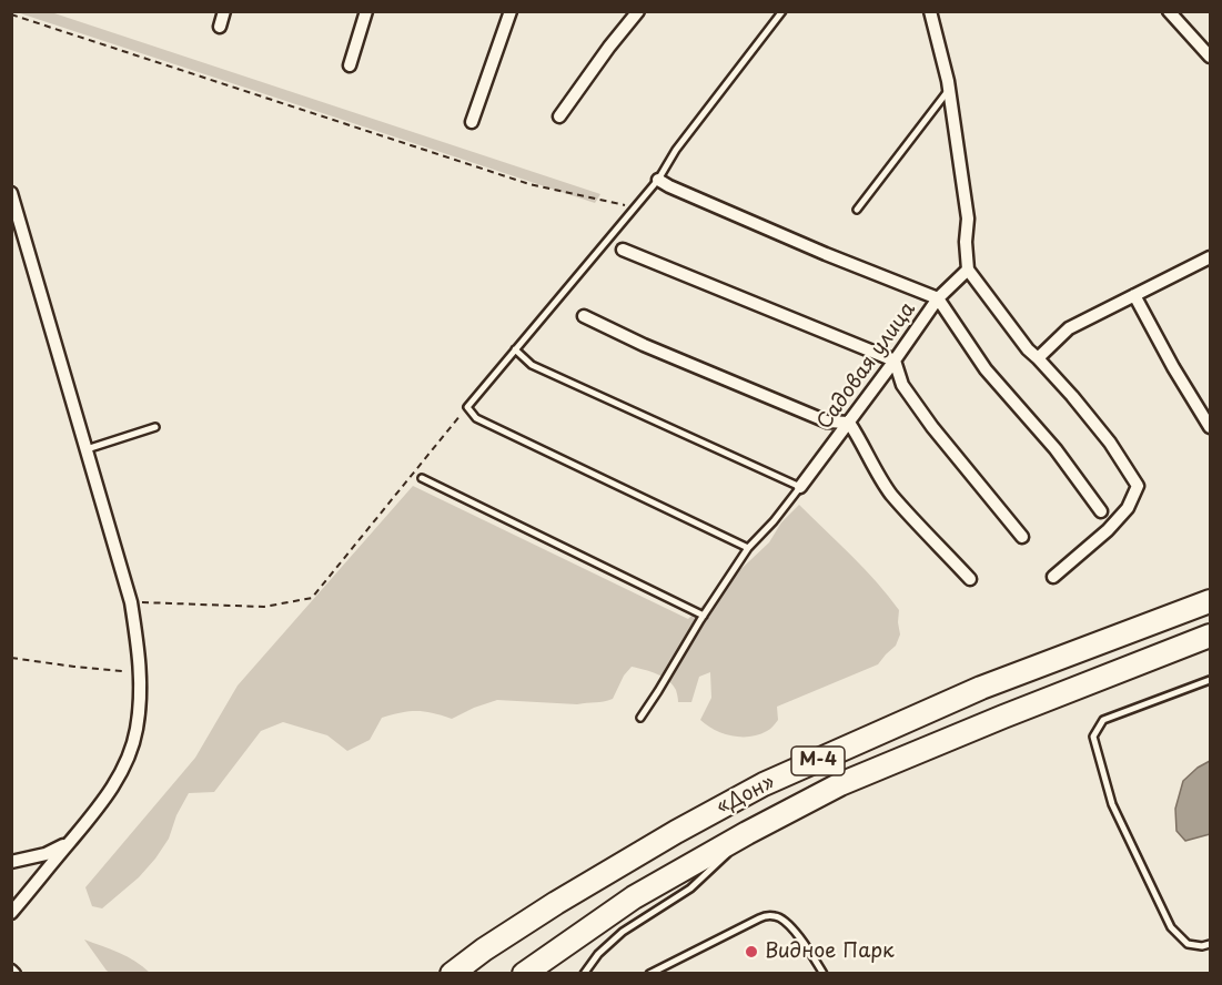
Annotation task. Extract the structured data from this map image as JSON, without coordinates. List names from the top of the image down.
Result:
{
  "streets": {
    "highway": ["М-4", "«Дон»"],
    "street": ["Садовая улица"]
  },
  "places": ["Видное Парк"]
}
